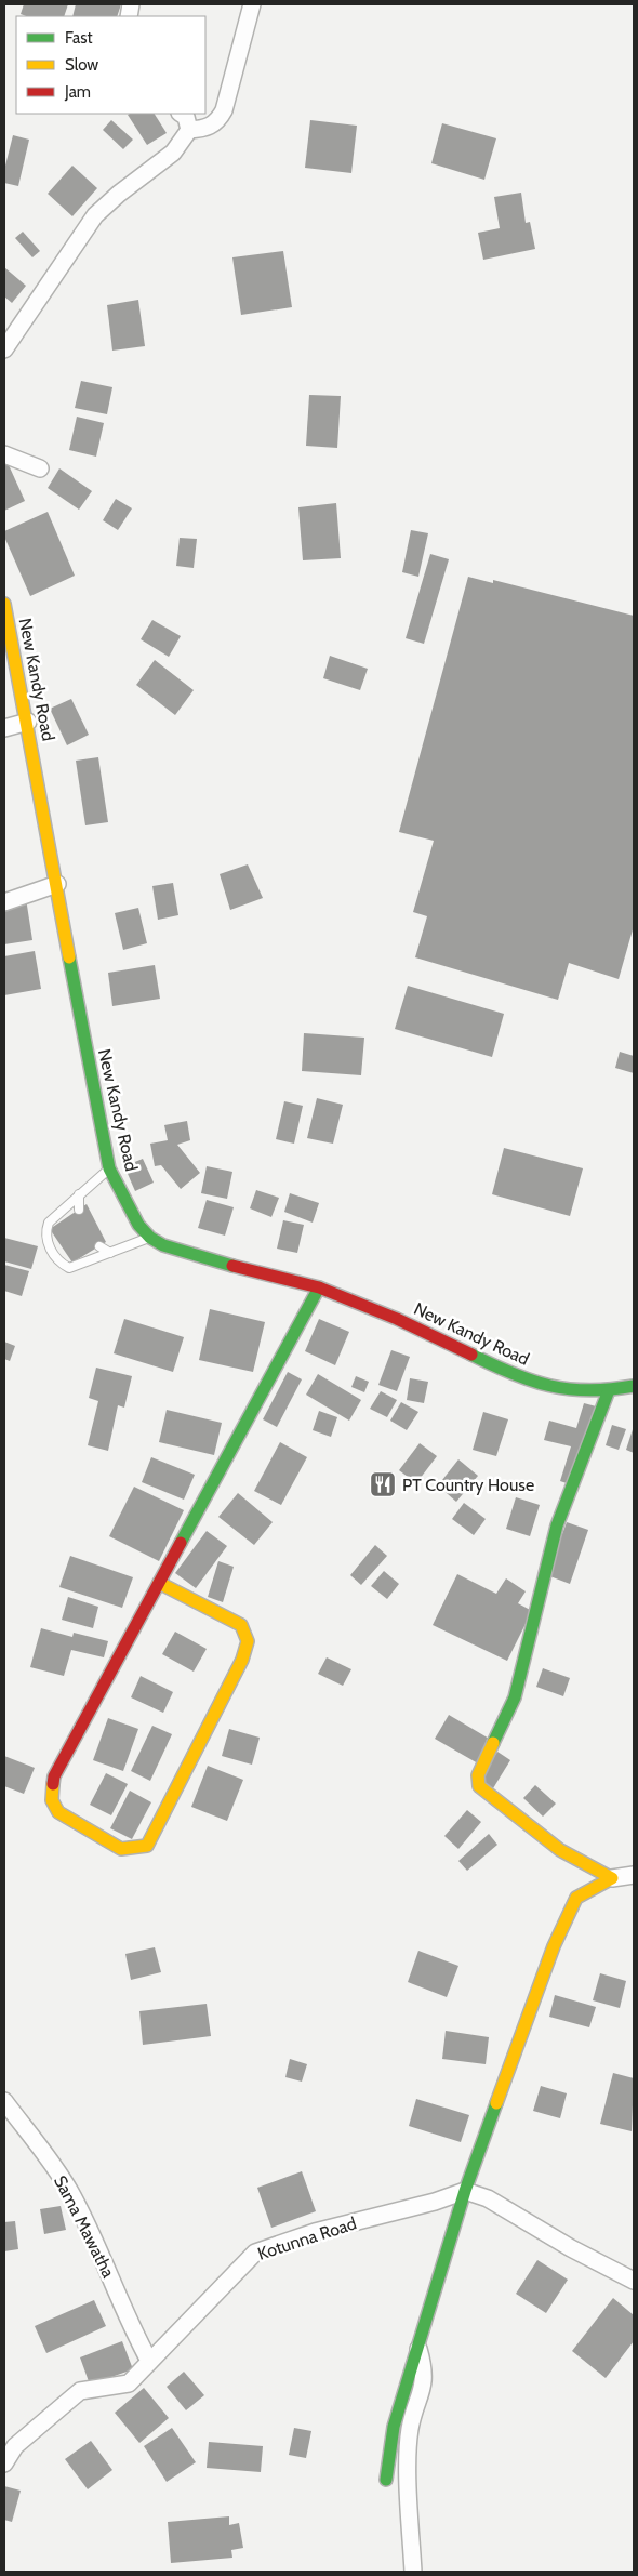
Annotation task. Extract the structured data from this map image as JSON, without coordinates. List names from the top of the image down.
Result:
{
  "streets": {
    "street": ["New Kandy Road", "Sama Mawatha", "Kotunna Road"]
  },
  "crossings": [
    ["Sama Mawatha", "Kotunna Road"]
  ],
  "places": {
    "restaurant": ["PT Country House"]
  },
  "legend": ["Fast", "Slow", "Jam"]
}
